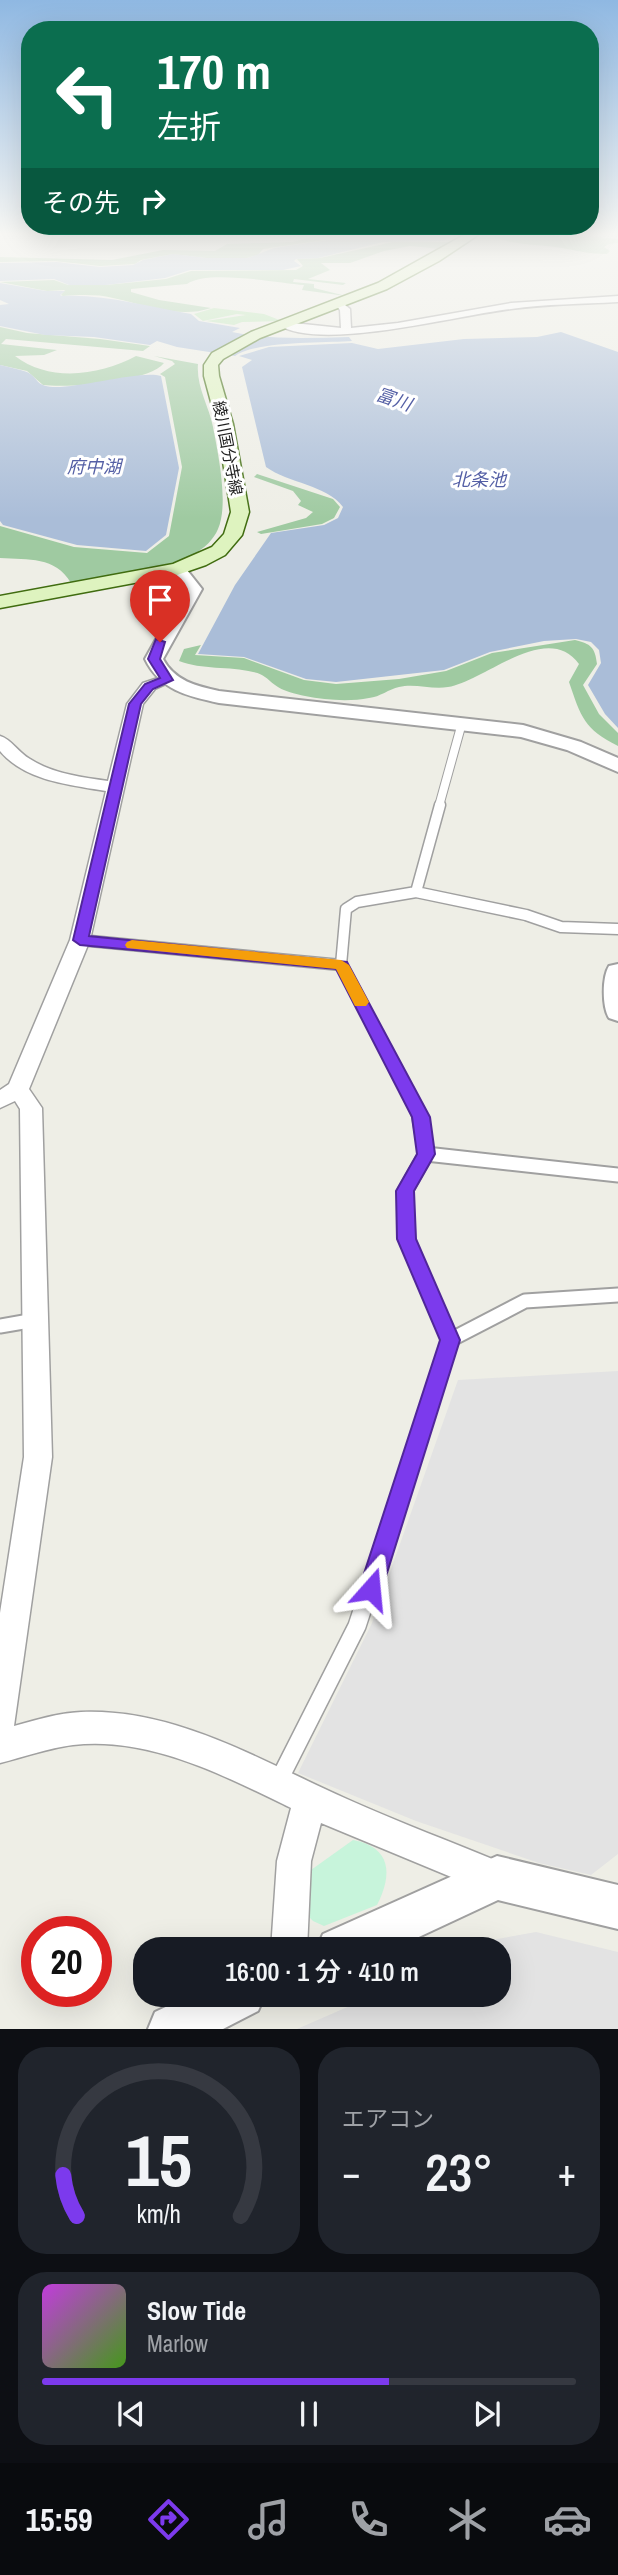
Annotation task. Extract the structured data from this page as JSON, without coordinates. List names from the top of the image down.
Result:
{
  "streets": {
    "main road": ["綾川国分寺線"]
  },
  "water": ["富川", "府中湖", "北条池"],
  "page": {
    "turn": ["170 m", "左折"],
    "then": "その先",
    "limit": "20",
    "trip": "16:00 · 1 分 · 410 m",
    "tile": "エアコン",
    "heat": ["−", "23°", "+"],
    "song": ["Slow Tide", "Marlow"],
    "tabs": "15:59",
    "gauge": ["15", "km/h"]
  }
}
